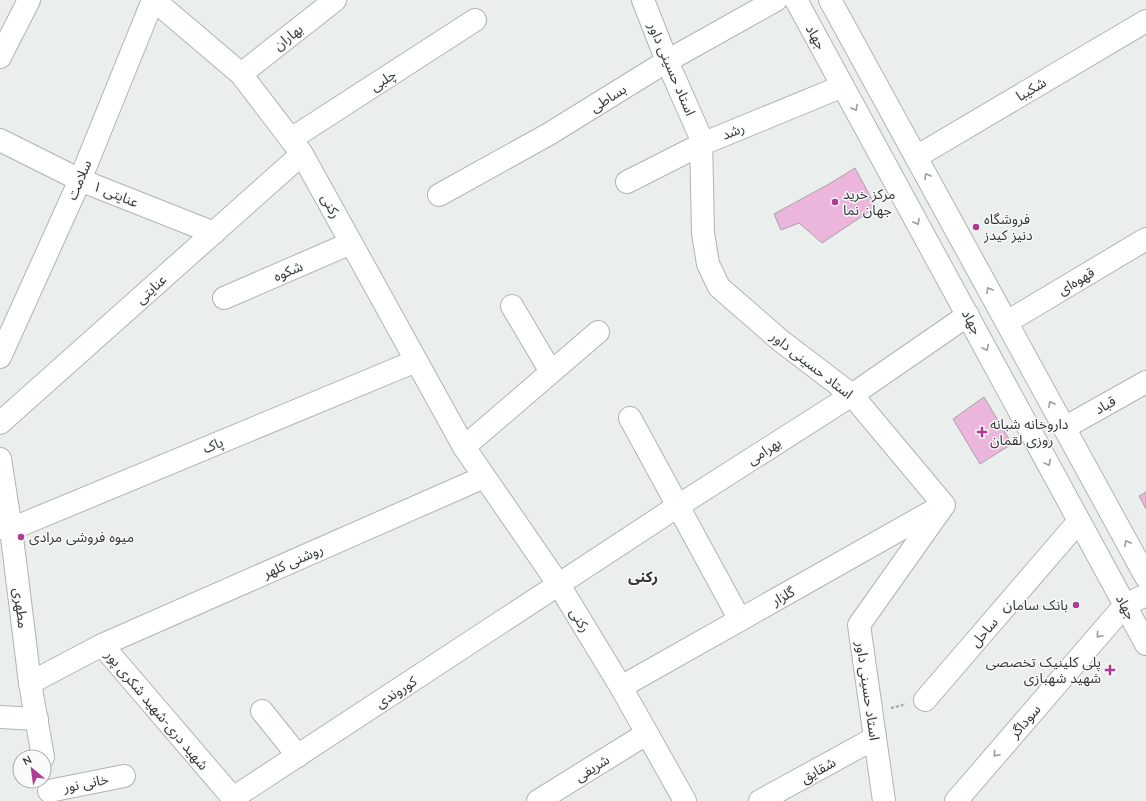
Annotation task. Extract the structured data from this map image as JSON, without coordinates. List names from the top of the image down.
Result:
{
  "streets": {
    "street": [
      "بهاران",
      "جهاد",
      "استاد حسینی داور",
      "چلبی",
      "شکیبا",
      "بساطی",
      "رشد",
      "سلامت",
      "عنایتی ۱",
      "رکنی",
      "شکوه",
      "قهوه‌ای",
      "عنایتی",
      "قباد",
      "پاک",
      "بهرامی",
      "روشنی کلهر",
      "گلزار",
      "مطهری",
      "ساحل",
      "کوروندی",
      "شهید دری-شهید شکری پور",
      "سوداگر",
      "شریفی",
      "شقایق",
      "خانی نور"
    ]
  },
  "crossings": [
    ["بهاران", "رکنی"],
    ["جهاد", "رشد"],
    ["جهاد", "بهرامی"],
    ["جهاد", "ساحل"],
    ["جهاد", "سوداگر"],
    ["استاد حسینی داور", "بساطی"],
    ["استاد حسینی داور", "رشد"],
    ["استاد حسینی داور", "بهرامی"],
    ["استاد حسینی داور", "گلزار"],
    ["استاد حسینی داور", "شقایق"],
    ["چلبی", "رکنی"],
    ["چلبی", "عنایتی"],
    ["سلامت", "عنایتی ۱"],
    ["سلامت", "رکنی"],
    ["عنایتی ۱", "عنایتی"],
    ["رکنی", "شکوه"],
    ["رکنی", "عنایتی"],
    ["رکنی", "پاک"],
    ["رکنی", "بهرامی"],
    ["رکنی", "روشنی کلهر"],
    ["رکنی", "گلزار"],
    ["رکنی", "کوروندی"],
    ["رکنی", "شریفی"],
    ["پاک", "مطهری"],
    ["بهرامی", "کوروندی"],
    ["روشنی کلهر", "شهید دری-شهید شکری پور"],
    ["مطهری", "شهید دری-شهید شکری پور"],
    ["کوروندی", "شهید دری-شهید شکری پور"]
  ],
  "one_way": ["سوداگر"],
  "districts": ["رکنی"],
  "places": {
    "other": [
      "مرکز خرید جهان نما",
      "فروشگاه دنیز کیدز",
      "میوه فروشی مرادی",
      "بانک سامان"
    ],
    "health": ["داروخانه شبانه روزی لقمان", "پلی کلینیک تخصصی شهید شهبازی"]
  },
  "north": "top left"
}
